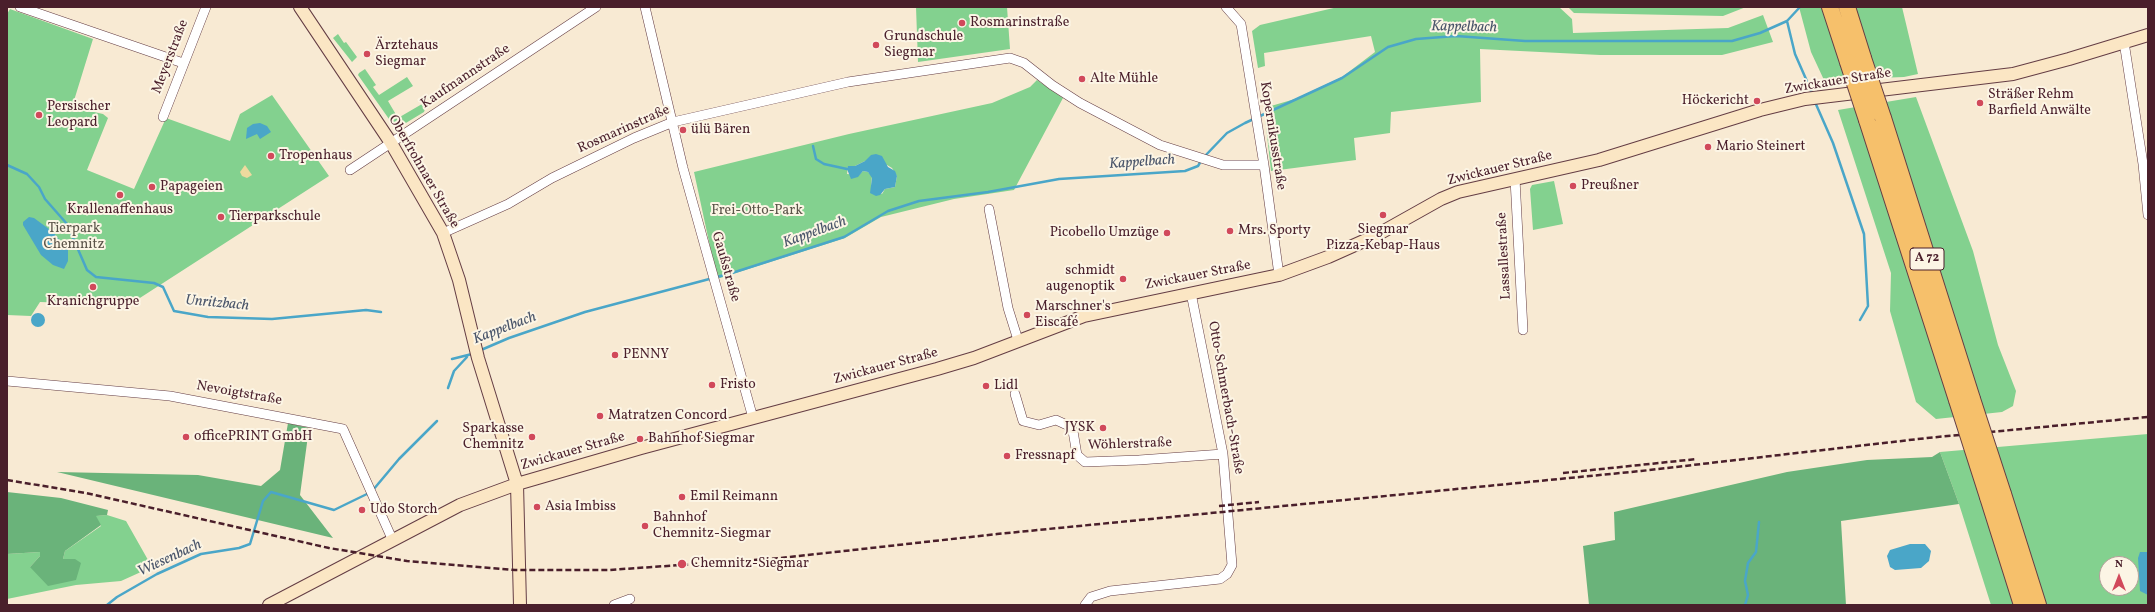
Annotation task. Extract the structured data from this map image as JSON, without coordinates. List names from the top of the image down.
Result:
{
  "streets": {
    "highway": ["A 72"],
    "main road": ["Zwickauer Straße", "Oberfrohnaer Straße"],
    "street": [
      "Meyerstraße",
      "Kaufmannstraße",
      "Rosmarinstraße",
      "Kopernikusstraße",
      "Lassallestraße",
      "Gaußstraße",
      "Nevoigtstraße",
      "Otto-Schmerbach-Straße",
      "Wöhlerstraße"
    ]
  },
  "crossings": [
    ["Kaufmannstraße", "Oberfrohnaer Straße"],
    ["Zwickauer Straße", "Kopernikusstraße"],
    ["Zwickauer Straße", "Oberfrohnaer Straße"],
    ["Zwickauer Straße", "Lassallestraße"],
    ["Zwickauer Straße", "Gaußstraße"],
    ["Zwickauer Straße", "Nevoigtstraße"],
    ["Zwickauer Straße", "Otto-Schmerbach-Straße"],
    ["Rosmarinstraße", "Kopernikusstraße"],
    ["Rosmarinstraße", "Oberfrohnaer Straße"],
    ["Rosmarinstraße", "Gaußstraße"],
    ["Otto-Schmerbach-Straße", "Wöhlerstraße"]
  ],
  "water": ["Kappelbach", "Unritzbach", "Wiesenbach"],
  "parks": ["Frei-Otto-Park", "Tierpark Chemnitz"],
  "places": [
    "Rosmarinstraße",
    "Grundschule Siegmar",
    "Ärztehaus Siegmar",
    "Alte Mühle",
    "Höckericht",
    "Sträßer Rehm Barfield Anwälte",
    "Persischer Leopard",
    "ülü Bären",
    "Mario Steinert",
    "Tropenhaus",
    "Preußner",
    "Papageien",
    "Krallenaffenhaus",
    "Siegmar Pizza-Kebap-Haus",
    "Tierparkschule",
    "Mrs. Sporty",
    "Picobello Umzüge",
    "schmidt augenoptik",
    "Kranichgruppe",
    "Marschner's Eiscafé",
    "PENNY",
    "Fristo",
    "Lidl",
    "Matratzen Concord",
    "JYSK",
    "officePRINT GmbH",
    "Sparkasse Chemnitz",
    "Bahnhof Siegmar",
    "Fressnapf",
    "Emil Reimann",
    "Asia Imbiss",
    "Udo Storch",
    "Bahnhof Chemnitz-Siegmar",
    "Chemnitz-Siegmar"
  ],
  "north": "top"
}
